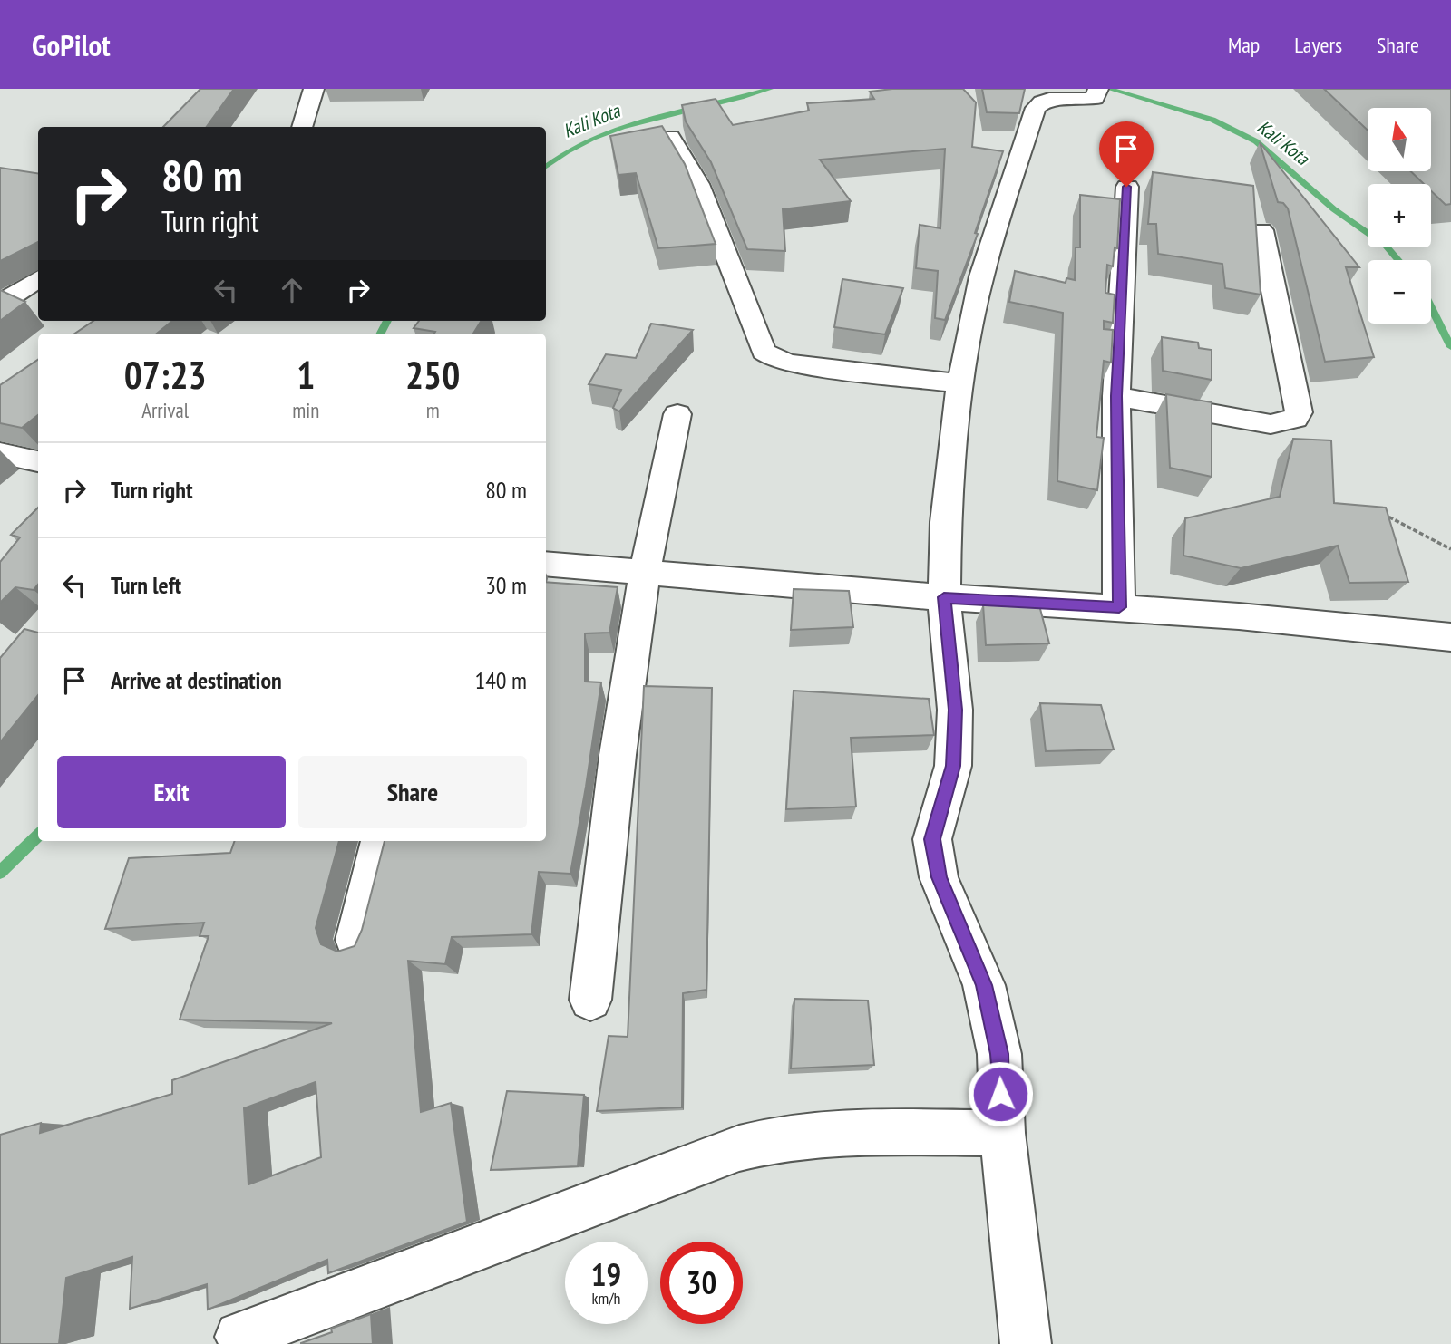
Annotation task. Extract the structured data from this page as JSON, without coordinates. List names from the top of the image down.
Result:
{
  "water": ["Kali Kota"],
  "north": "top",
  "page": {
    "header": "GoPilot",
    "nav": ["Map", "Layers", "Share"],
    "map_buttons": ["+", "−"],
    "turn": ["80 m", "Turn right"],
    "eta": [
      "07:23",
      "Arrival",
      "1",
      "min",
      "250",
      "m"
    ],
    "list": [
      {
        "name": "Turn right",
        "value": "80 m"
      },
      {
        "name": "Turn left",
        "value": "30 m"
      },
      {
        "name": "Arrive at destination",
        "value": "140 m"
      }
    ],
    "buttons": ["Exit", "Share"],
    "speed": "19 km/h",
    "limit": "30"
  }
}
